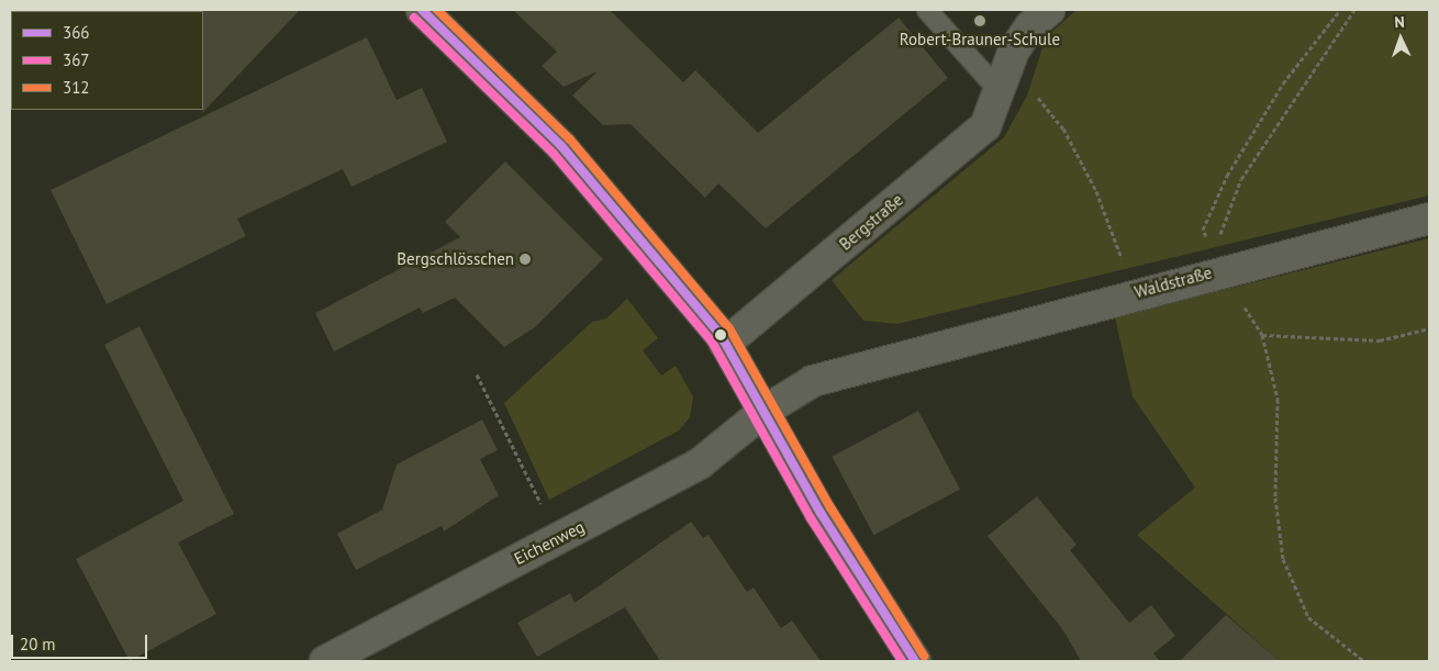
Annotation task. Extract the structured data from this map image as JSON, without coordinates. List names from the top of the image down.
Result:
{
  "streets": {
    "street": ["Bergstraße", "Waldstraße", "Eichenweg"]
  },
  "crossings": [
    ["Waldstraße", "Eichenweg"]
  ],
  "places": ["Robert-Brauner-Schule", "Bergschlösschen"],
  "lines": ["transit line 366", "transit line 312", "transit line 367"],
  "legend": ["366", "367", "312"],
  "scale_bar": "20 m",
  "north": "top"
}
